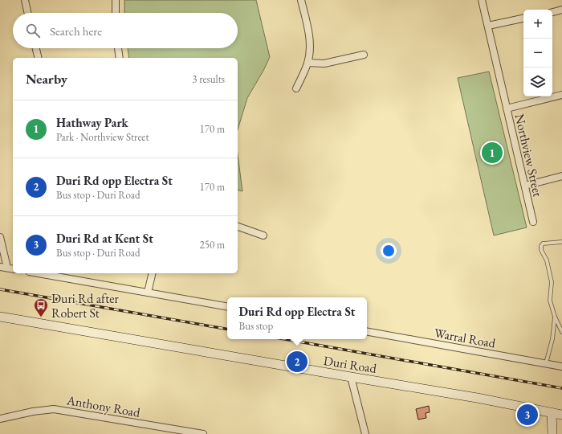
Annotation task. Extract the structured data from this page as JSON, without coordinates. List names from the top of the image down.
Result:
{
  "streets": {
    "main road": ["Duri Road"],
    "street": ["Northview Street", "Warral Road", "Anthony Road"]
  },
  "places": {
    "bus stop": ["Duri Rd after Robert St"]
  },
  "page": {
    "map_buttons": ["+", "−"],
    "search": "Search here",
    "heading": ["Nearby", "3 results"],
    "list": [
      {
        "mark": "1",
        "name": "Hathway Park",
        "note": "Park · Northview Street",
        "value": "170 m"
      },
      {
        "mark": "2",
        "name": "Duri Rd opp Electra St",
        "note": "Bus stop · Duri Road",
        "value": "170 m"
      },
      {
        "mark": "3",
        "name": "Duri Rd at Kent St",
        "note": "Bus stop · Duri Road",
        "value": "250 m"
      }
    ],
    "pins": ["1", "2", "3"],
    "popup": ["Duri Rd opp Electra St", "Bus stop"]
  }
}
